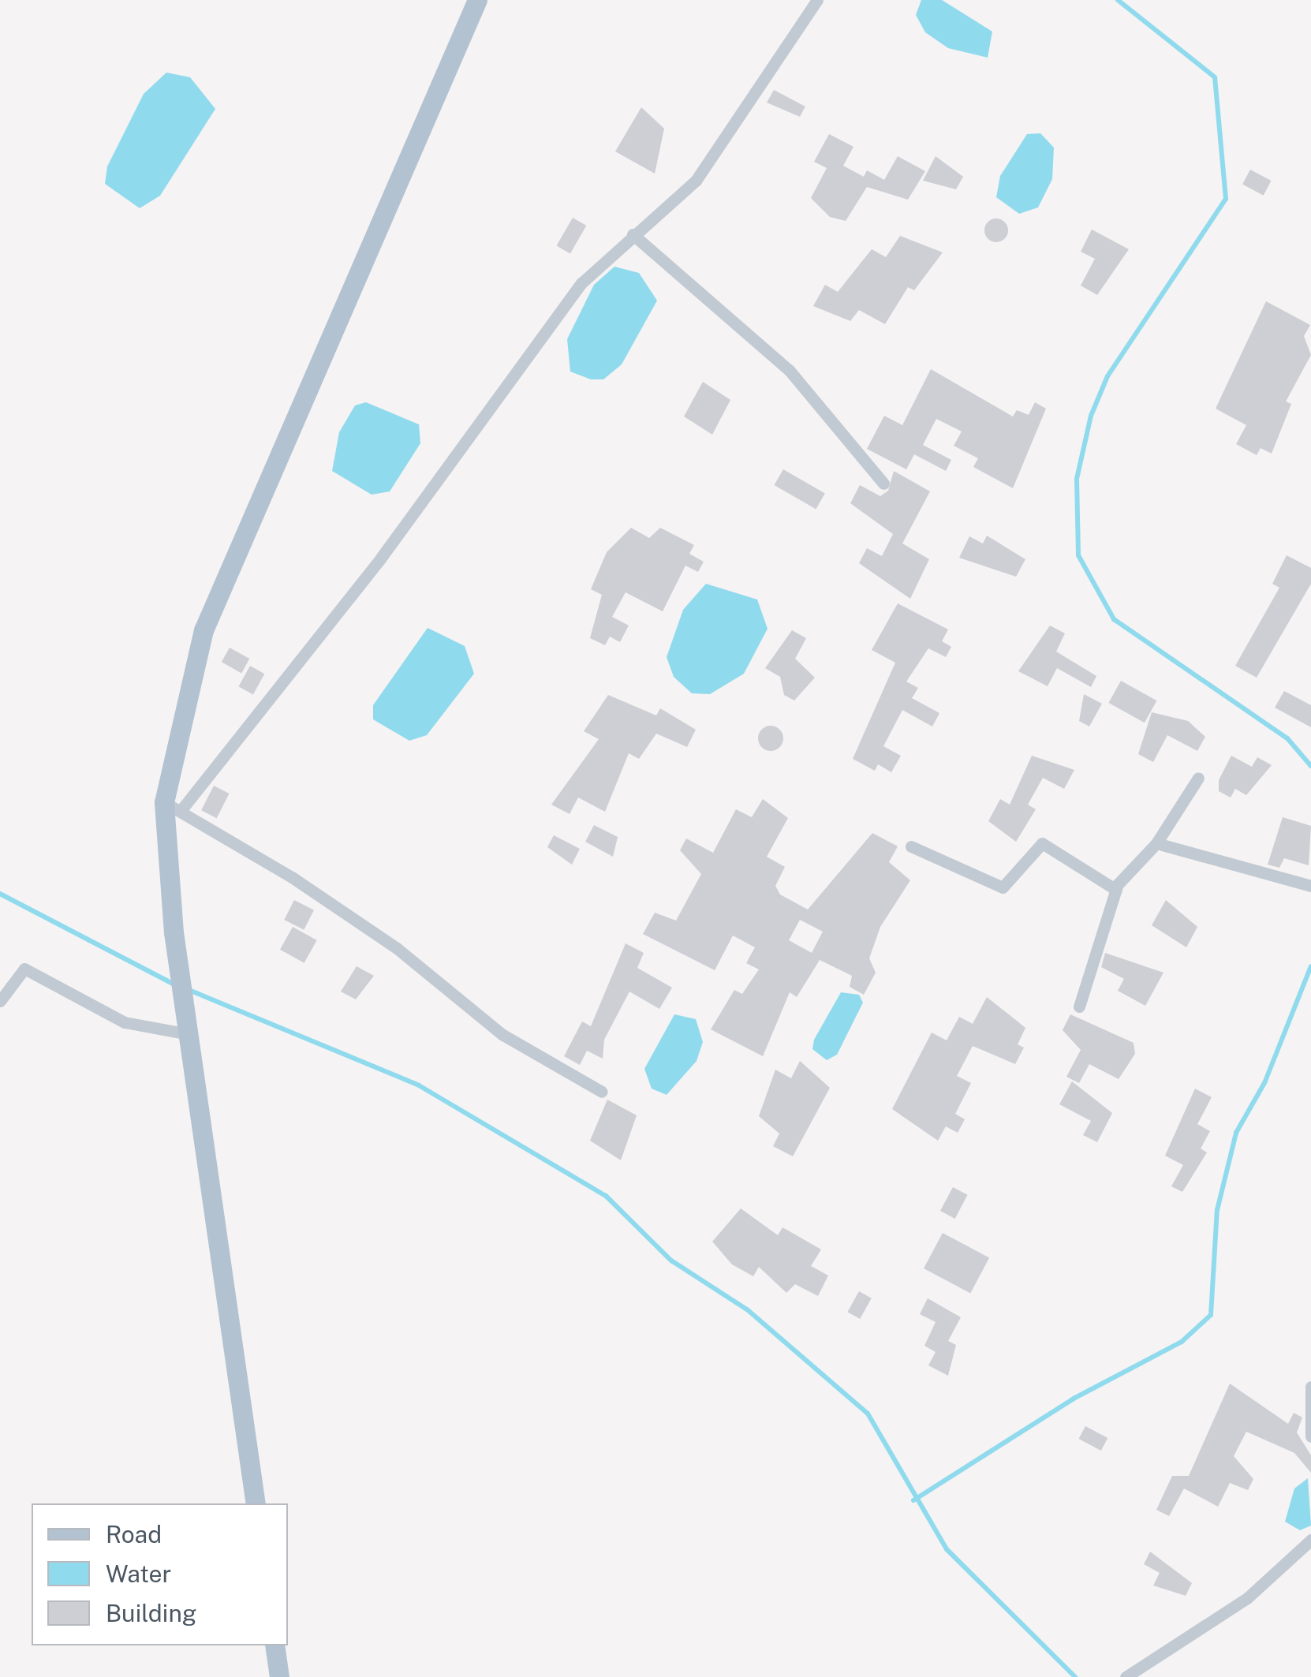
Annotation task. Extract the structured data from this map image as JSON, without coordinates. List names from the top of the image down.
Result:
{
  "legend": ["Road", "Water", "Building"]
}
